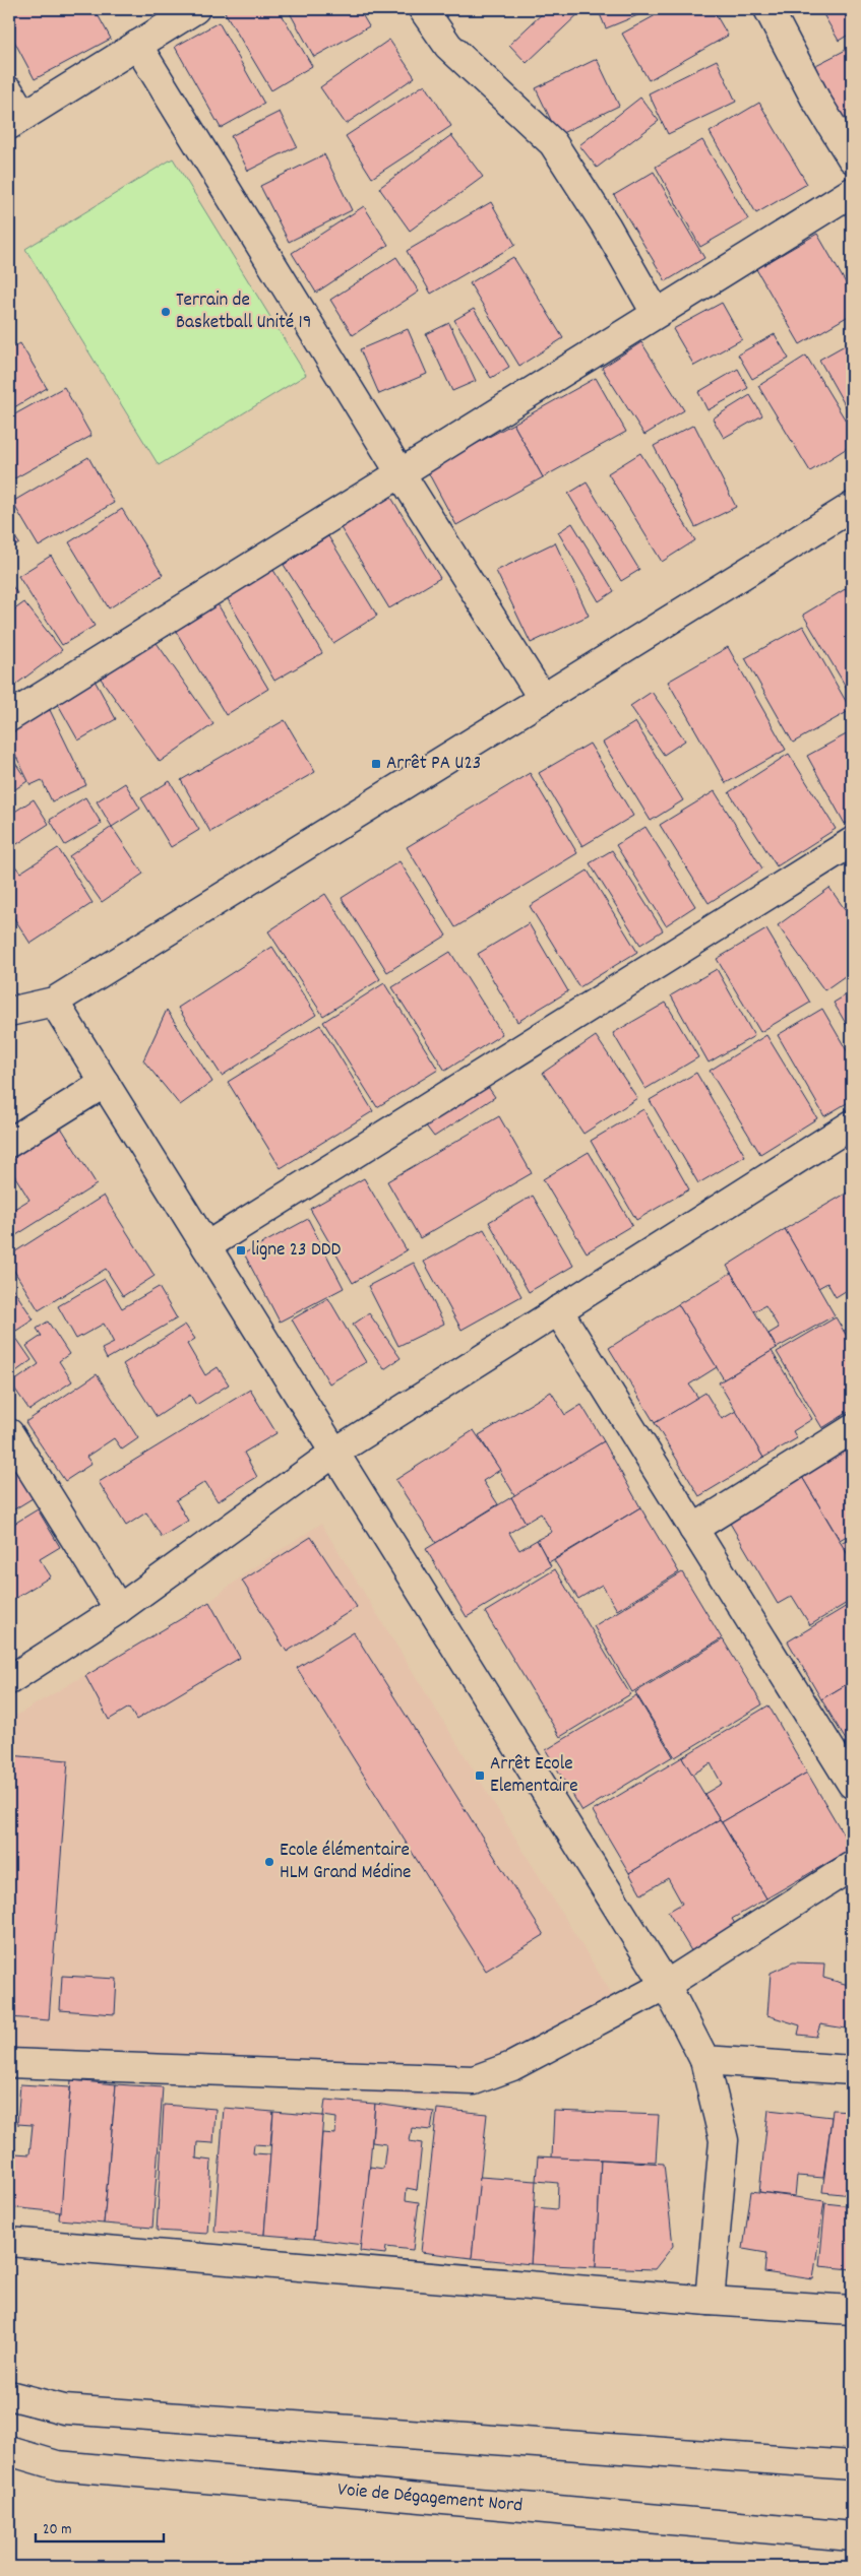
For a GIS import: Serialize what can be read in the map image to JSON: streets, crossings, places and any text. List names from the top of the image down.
{
  "streets": {
    "main road": ["Voie de Dégagement Nord"]
  },
  "places": {
    "other": ["Terrain de Basketball Unité 19", "Ecole élémentaire HLM Grand Médine"],
    "transit": ["Arrêt PA U23", "ligne 23 DDD", "Arrêt Ecole Elementaire"]
  },
  "scale_bar": "20 m"
}
